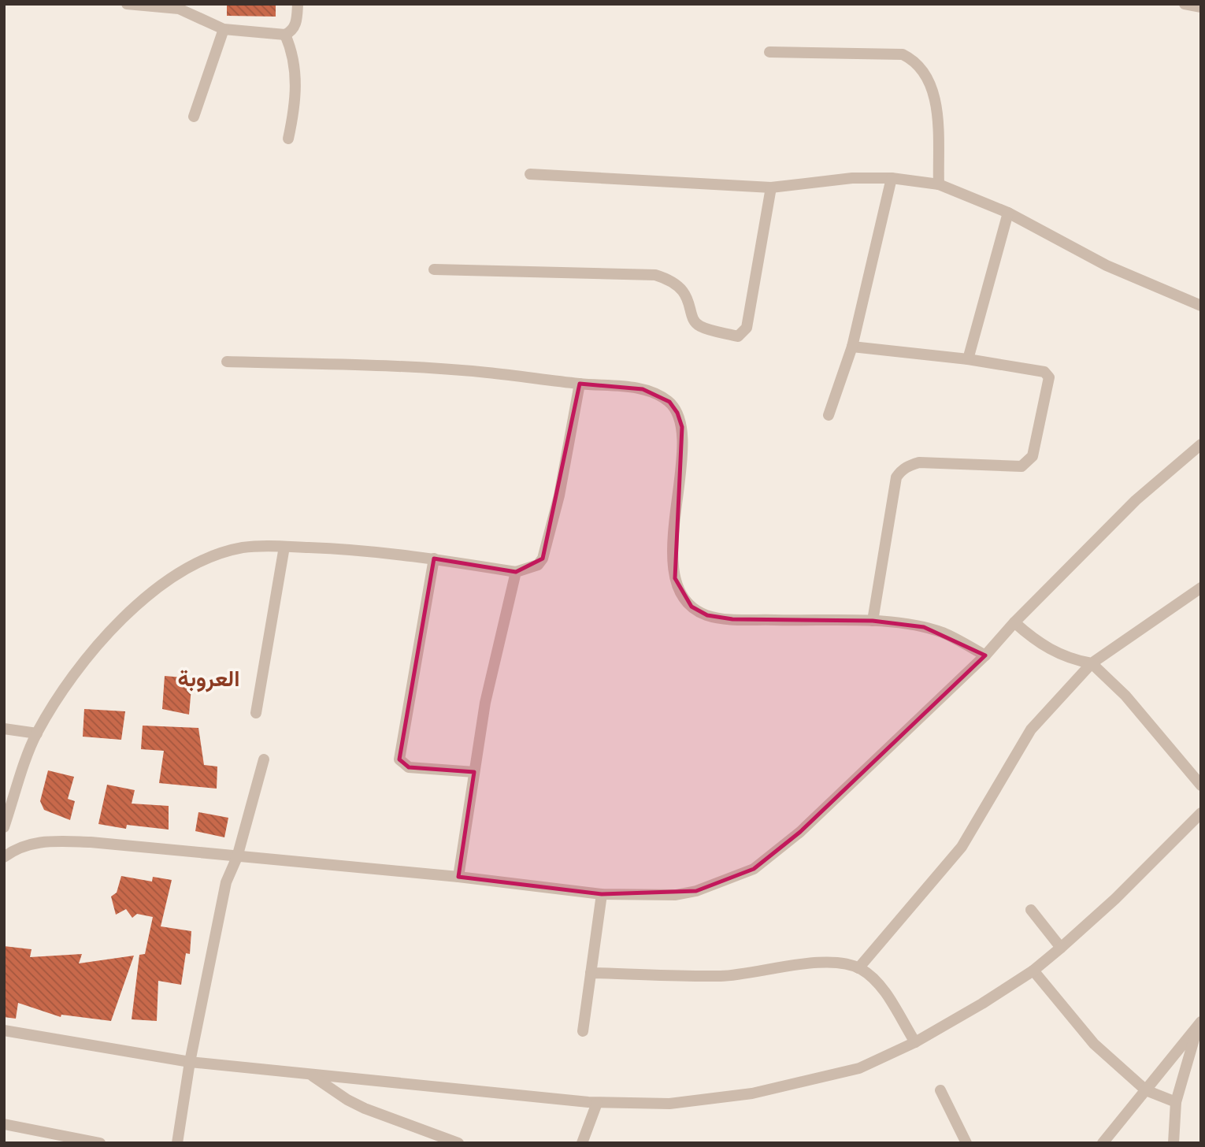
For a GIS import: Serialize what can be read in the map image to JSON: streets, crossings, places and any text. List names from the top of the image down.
{
  "districts": ["العروبة"]
}
